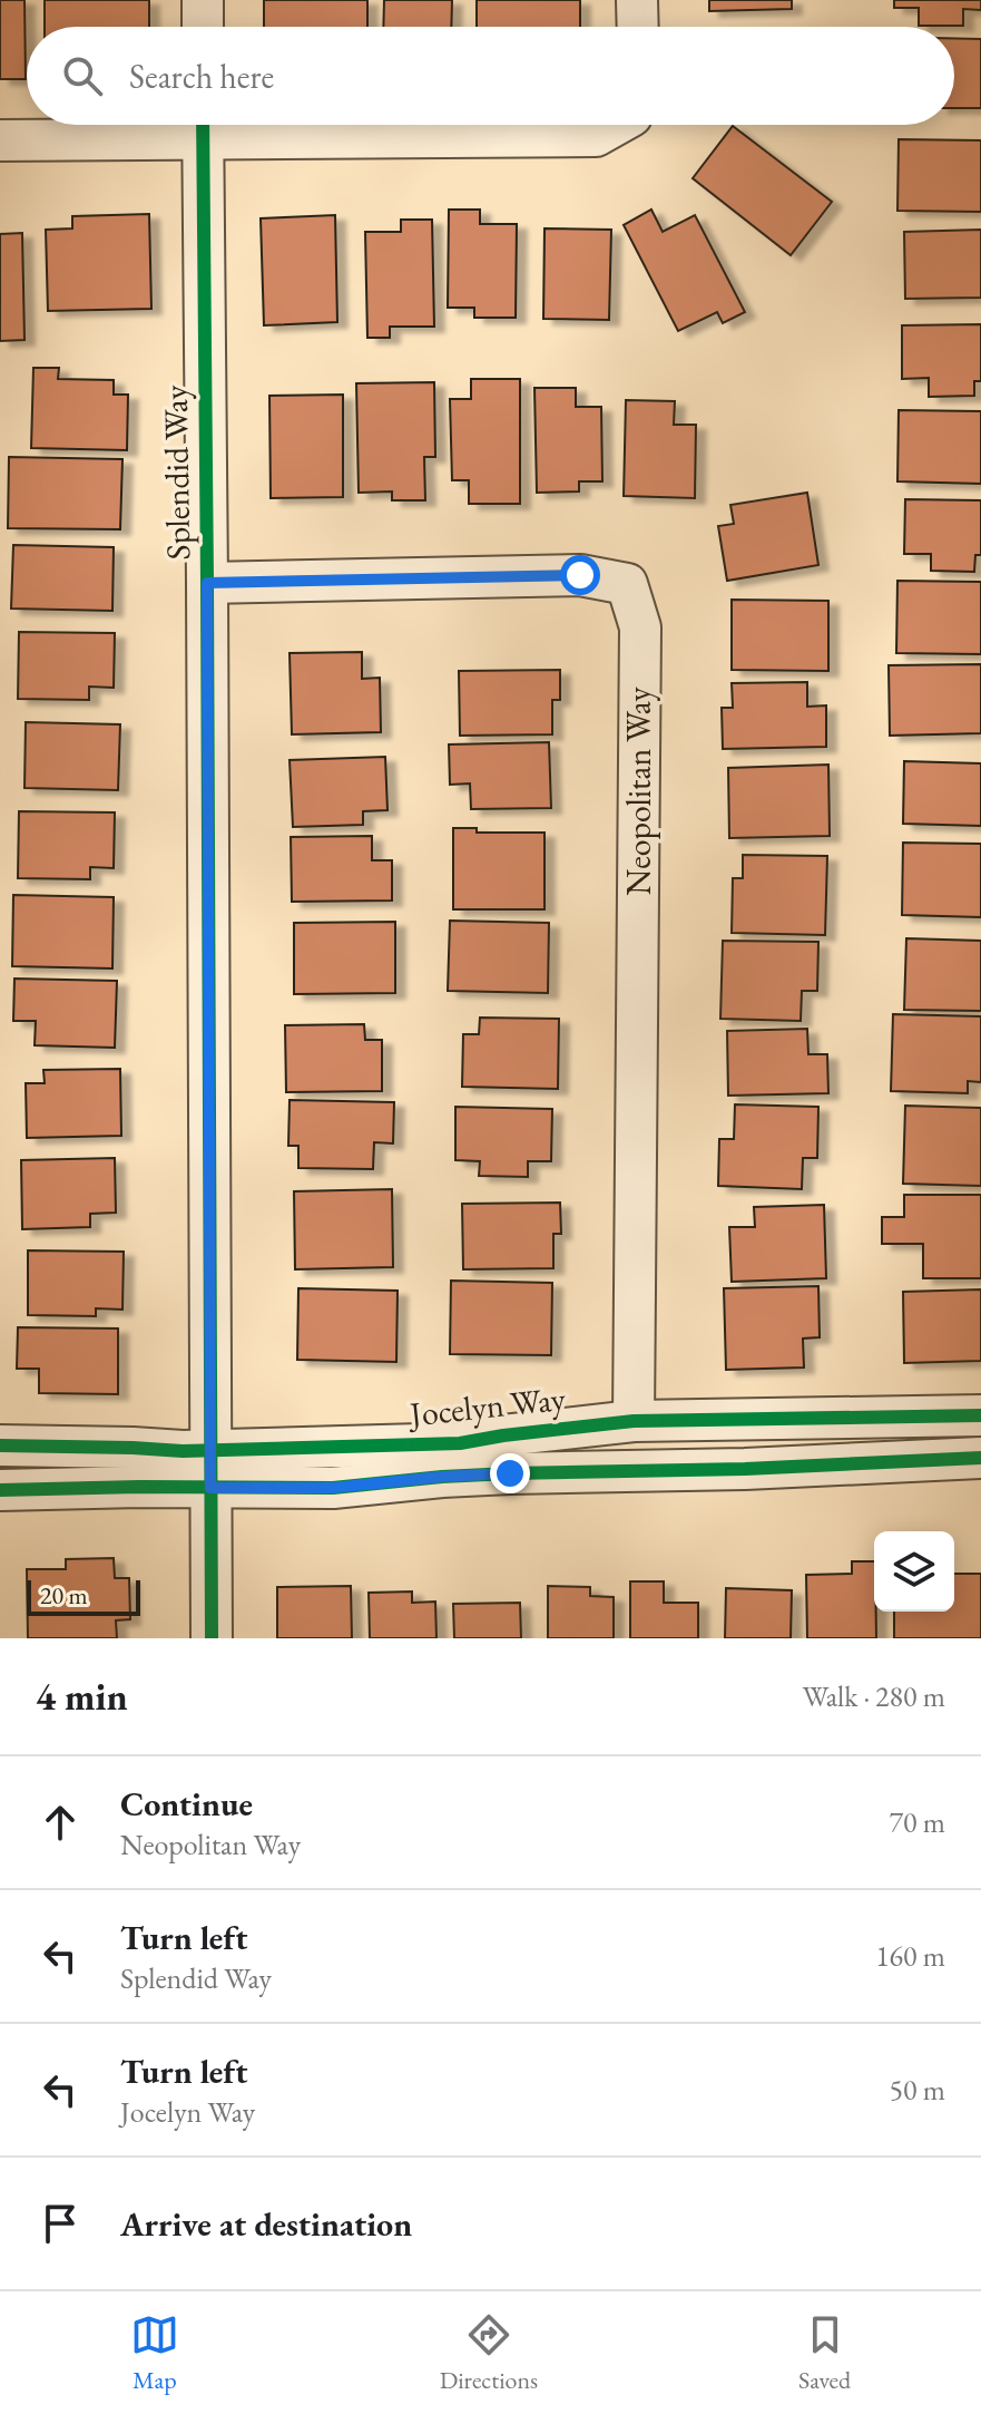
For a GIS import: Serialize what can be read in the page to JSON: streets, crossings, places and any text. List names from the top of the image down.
{
  "streets": {
    "street": ["Splendid Way", "Neopolitan Way", "Jocelyn Way"]
  },
  "crossings": [
    ["Splendid Way", "Neopolitan Way"],
    ["Splendid Way", "Jocelyn Way"],
    ["Neopolitan Way", "Jocelyn Way"]
  ],
  "scale_bar": "20 m",
  "page": {
    "search": "Search here",
    "scale": "20 m",
    "heading": ["4 min", "Walk · 280 m"],
    "list": [
      ["Continue", "Neopolitan Way", "70 m"],
      ["Turn left", "Splendid Way", "160 m"],
      ["Turn left", "Jocelyn Way", "50 m"],
      "Arrive at destination"
    ],
    "nav": ["Map", "Directions", "Saved"]
  }
}
